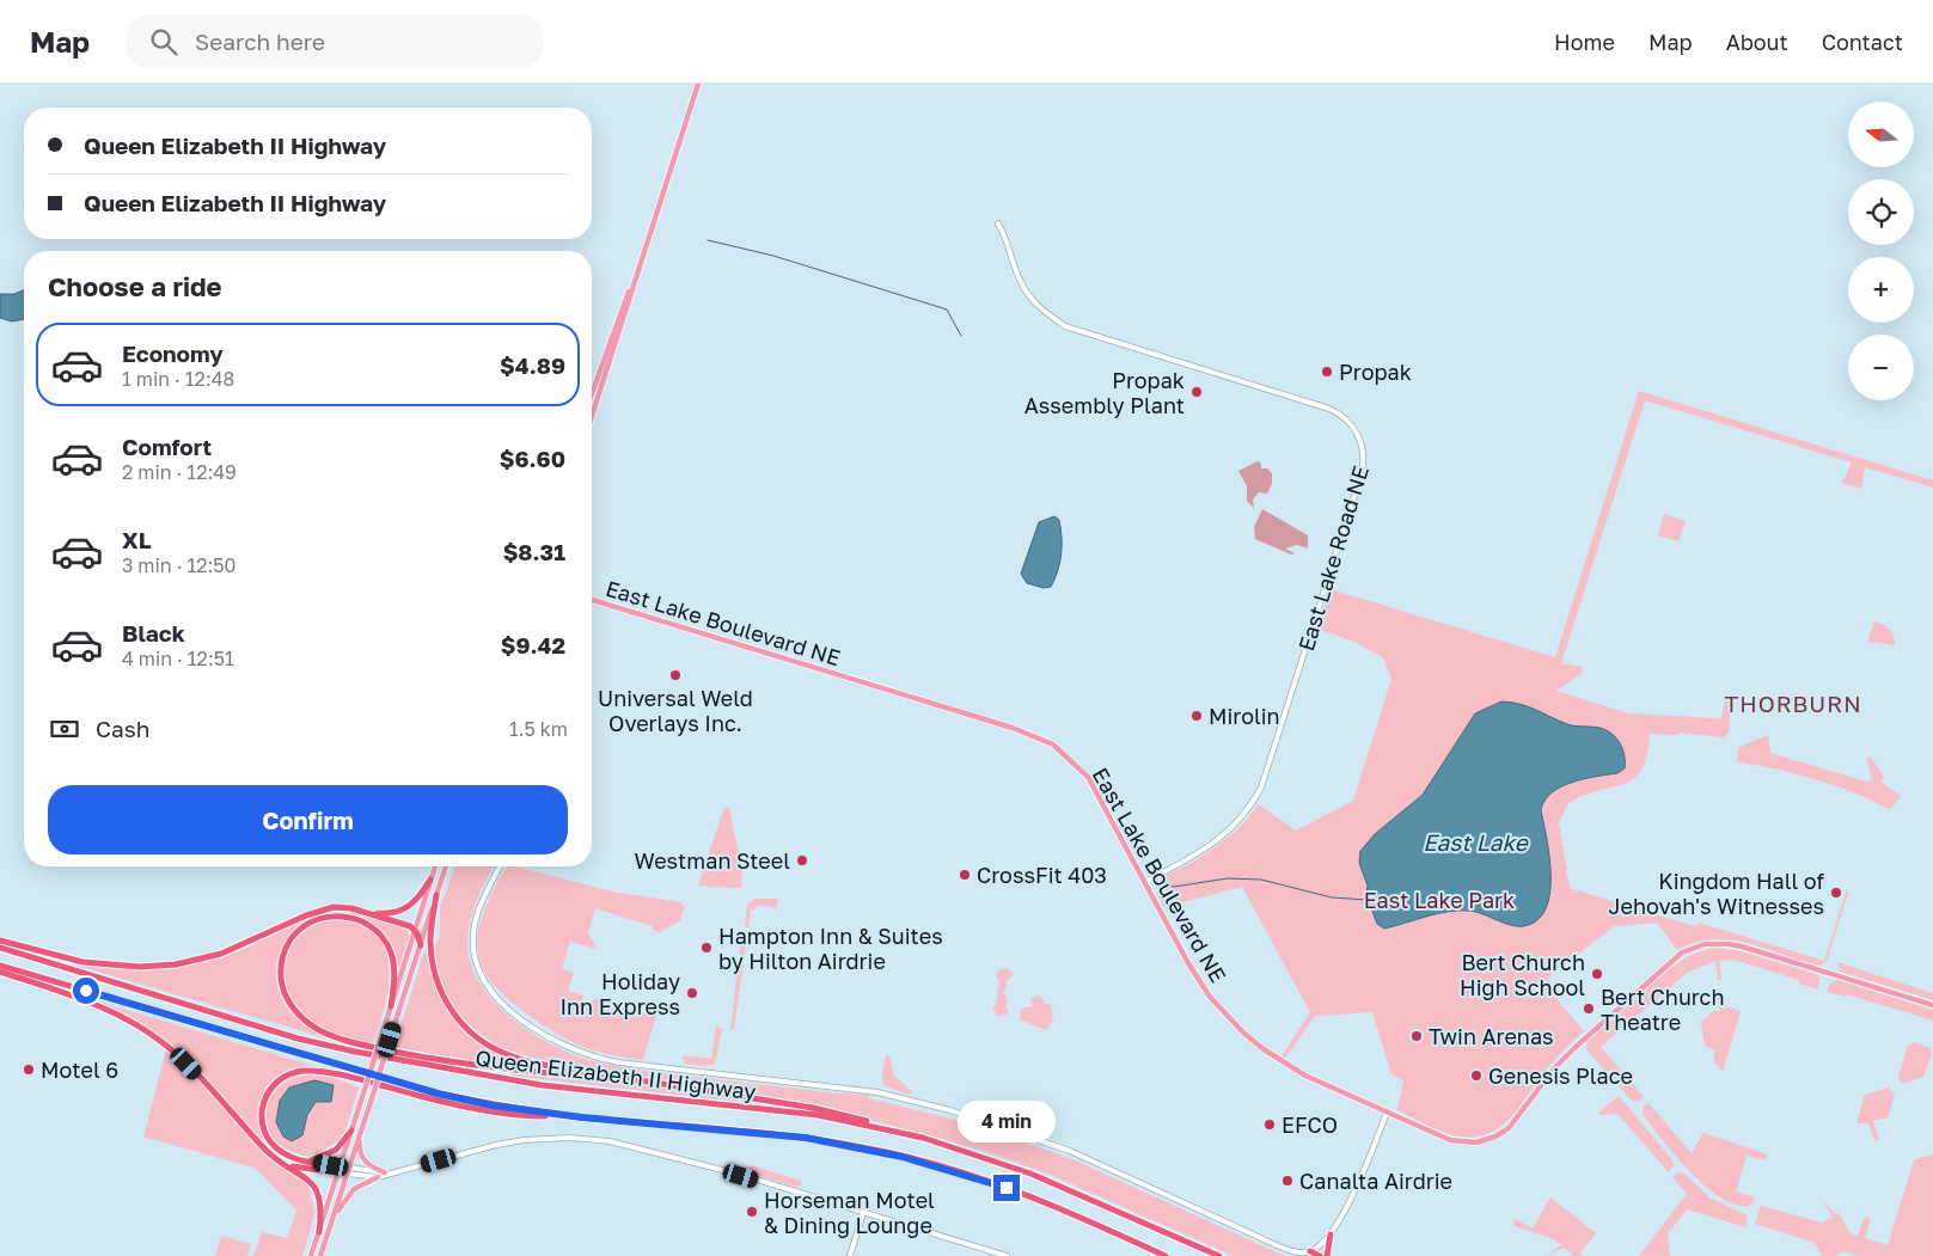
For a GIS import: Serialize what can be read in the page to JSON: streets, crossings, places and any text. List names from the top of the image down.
{
  "streets": {
    "highway": ["Queen Elizabeth II Highway"],
    "main road": ["East Lake Boulevard NE"],
    "street": ["East Lake Road NE"]
  },
  "crossings": [
    ["East Lake Road NE", "East Lake Boulevard NE"]
  ],
  "districts": ["THORBURN"],
  "water": ["East Lake"],
  "parks": ["East Lake Park"],
  "places": [
    "Propak",
    "Propak Assembly Plant",
    "Universal Weld Overlays Inc.",
    "Mirolin",
    "Westman Steel",
    "CrossFit 403",
    "Kingdom Hall of Jehovah's Witnesses",
    "Hampton Inn & Suites by Hilton Airdrie",
    "Bert Church High School",
    "Holiday Inn Express",
    "Bert Church Theatre",
    "Twin Arenas",
    "Motel 6",
    "Genesis Place",
    "EFCO",
    "Canalta Airdrie",
    "Horseman Motel & Dining Lounge"
  ],
  "north": "left",
  "page": {
    "header": "Map",
    "search": "Search here",
    "nav": [
      "Home",
      "Map",
      "About",
      "Contact"
    ],
    "map_buttons": ["+", "−"],
    "banner": ["Queen Elizabeth II Highway", "Queen Elizabeth II Highway"],
    "heading": "Choose a ride",
    "list": [
      {
        "name": "Economy",
        "note": "1 min · 12:48",
        "value": "$4.89"
      },
      {
        "name": "Comfort",
        "note": "2 min · 12:49",
        "value": "$6.60"
      },
      {
        "name": "XL",
        "note": "3 min · 12:50",
        "value": "$8.31"
      },
      {
        "name": "Black",
        "note": "4 min · 12:51",
        "value": "$9.42"
      }
    ],
    "pay": ["Cash", "1.5 km"],
    "buttons": "Confirm",
    "bubble": "4 min"
  }
}
